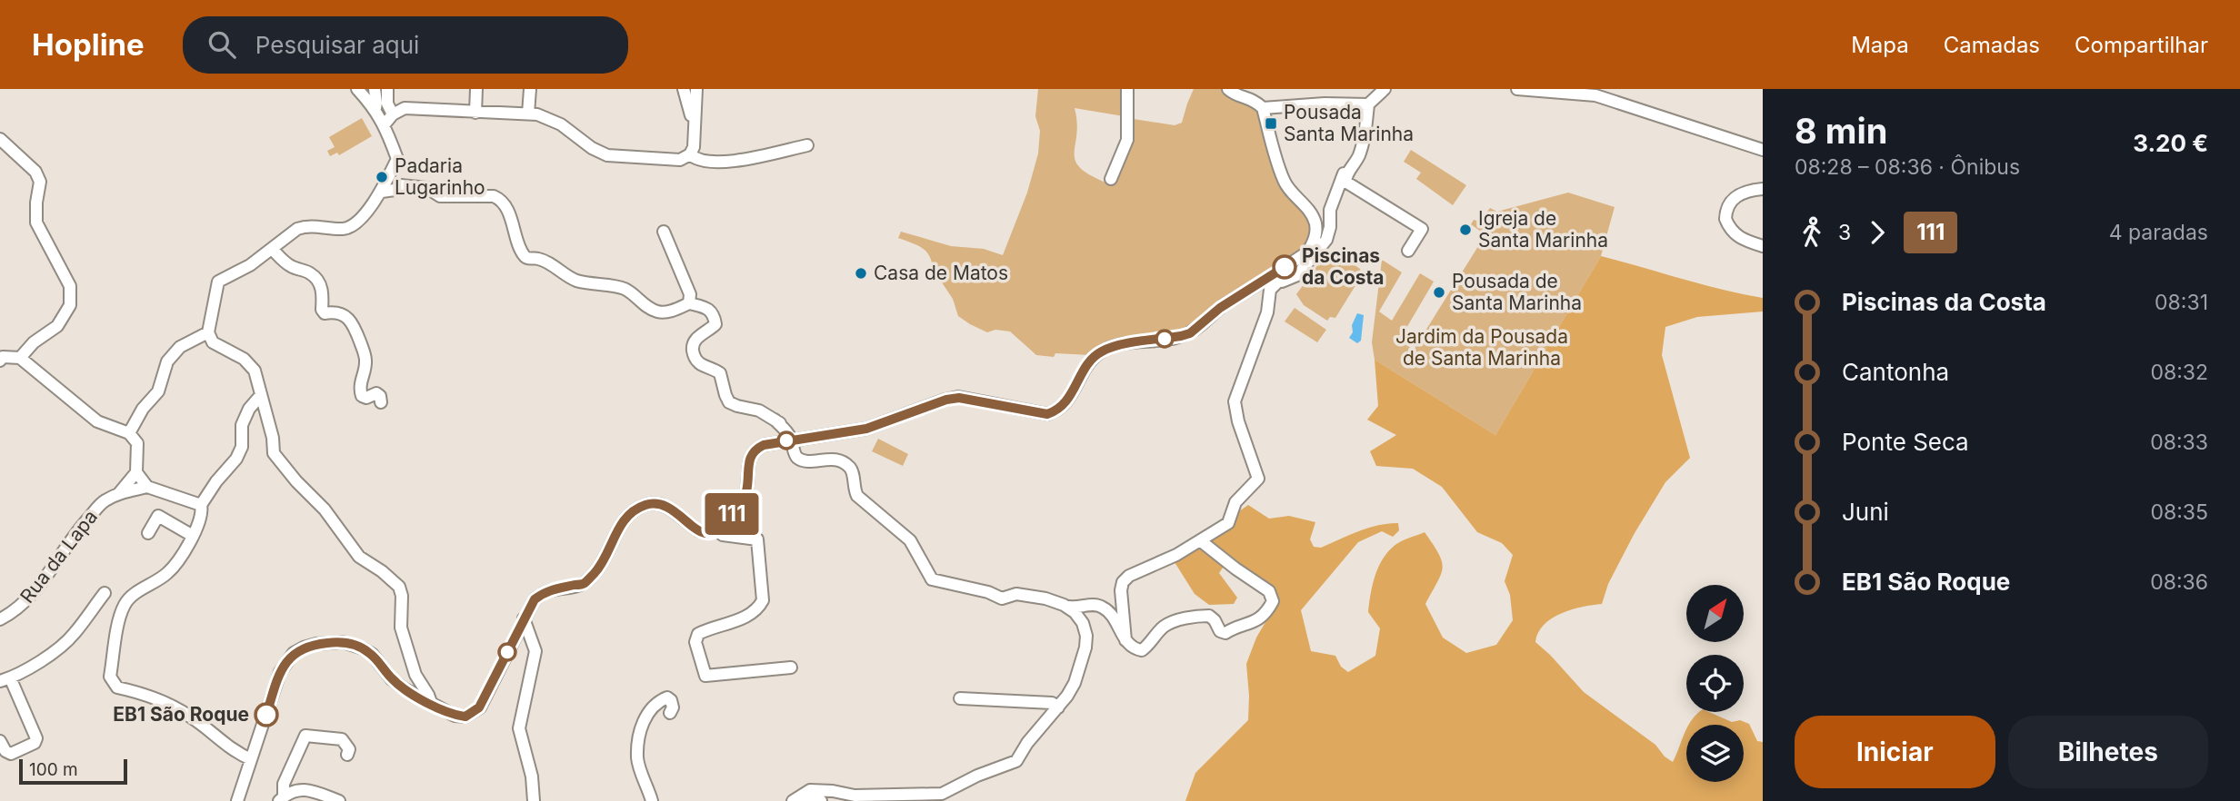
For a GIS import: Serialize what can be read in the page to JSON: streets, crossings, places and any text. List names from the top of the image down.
{
  "streets": {
    "street": ["Rua da Lapa"]
  },
  "parks": ["Jardim da Pousada de Santa Marinha"],
  "places": {
    "transit": ["Pousada Santa Marinha"],
    "other": [
      "Padaria Lugarinho",
      "Igreja de Santa Marinha",
      "Piscinas da Costa",
      "Casa de Matos",
      "Pousada de Santa Marinha",
      "EB1 São Roque"
    ]
  },
  "lines": ["bus line 111"],
  "scale_bar": "100 m",
  "north": "top right",
  "page": {
    "header": "Hopline",
    "search": "Pesquisar aqui",
    "nav": ["Mapa", "Camadas", "Compartilhar"],
    "on_map": "111",
    "heading": ["8 min", "08:28 – 08:36 · Ônibus", "3.20 €"],
    "legs": ["3", "111", "4 paradas"],
    "list": [
      {
        "name": "Piscinas da Costa",
        "value": "08:31"
      },
      {
        "name": "Cantonha",
        "value": "08:32"
      },
      {
        "name": "Ponte Seca",
        "value": "08:33"
      },
      {
        "name": "Juni",
        "value": "08:35"
      },
      {
        "name": "EB1 São Roque",
        "value": "08:36"
      }
    ],
    "buttons": ["Iniciar", "Bilhetes"],
    "scale": "100 m"
  }
}
